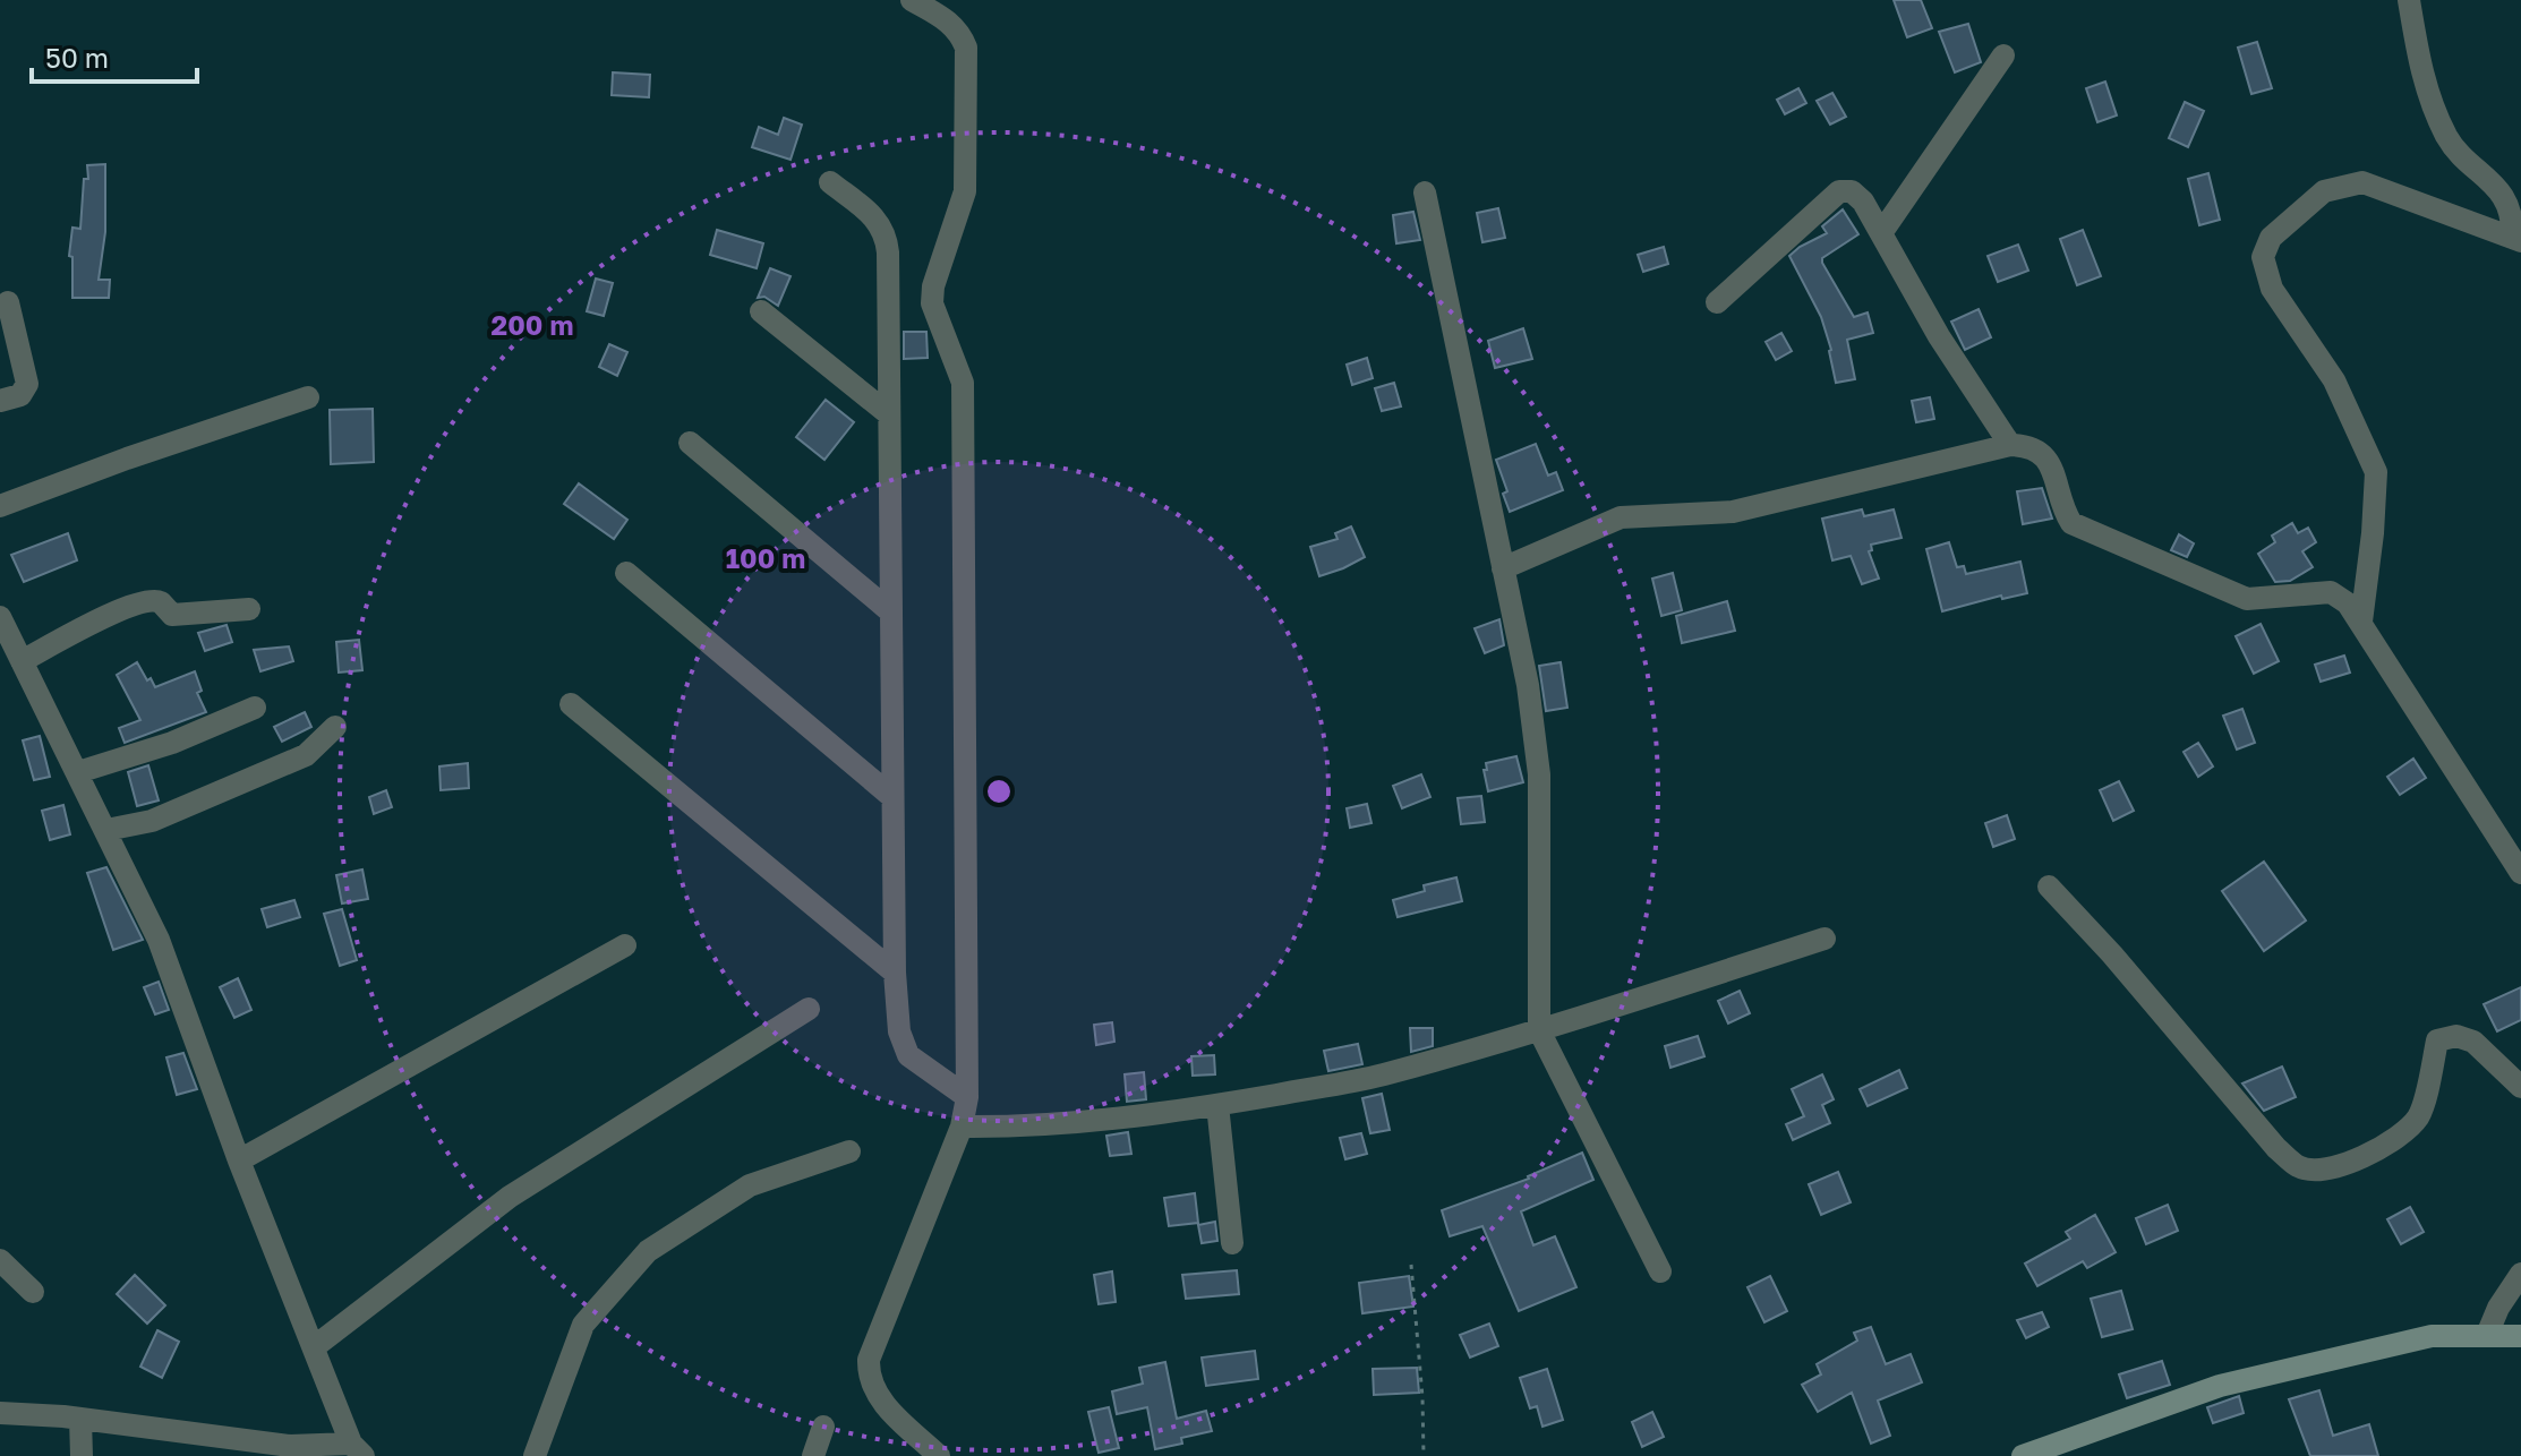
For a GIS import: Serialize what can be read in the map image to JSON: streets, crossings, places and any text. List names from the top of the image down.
{
  "scale_bar": "50 m",
  "rings": ["200 m", "100 m"]
}
